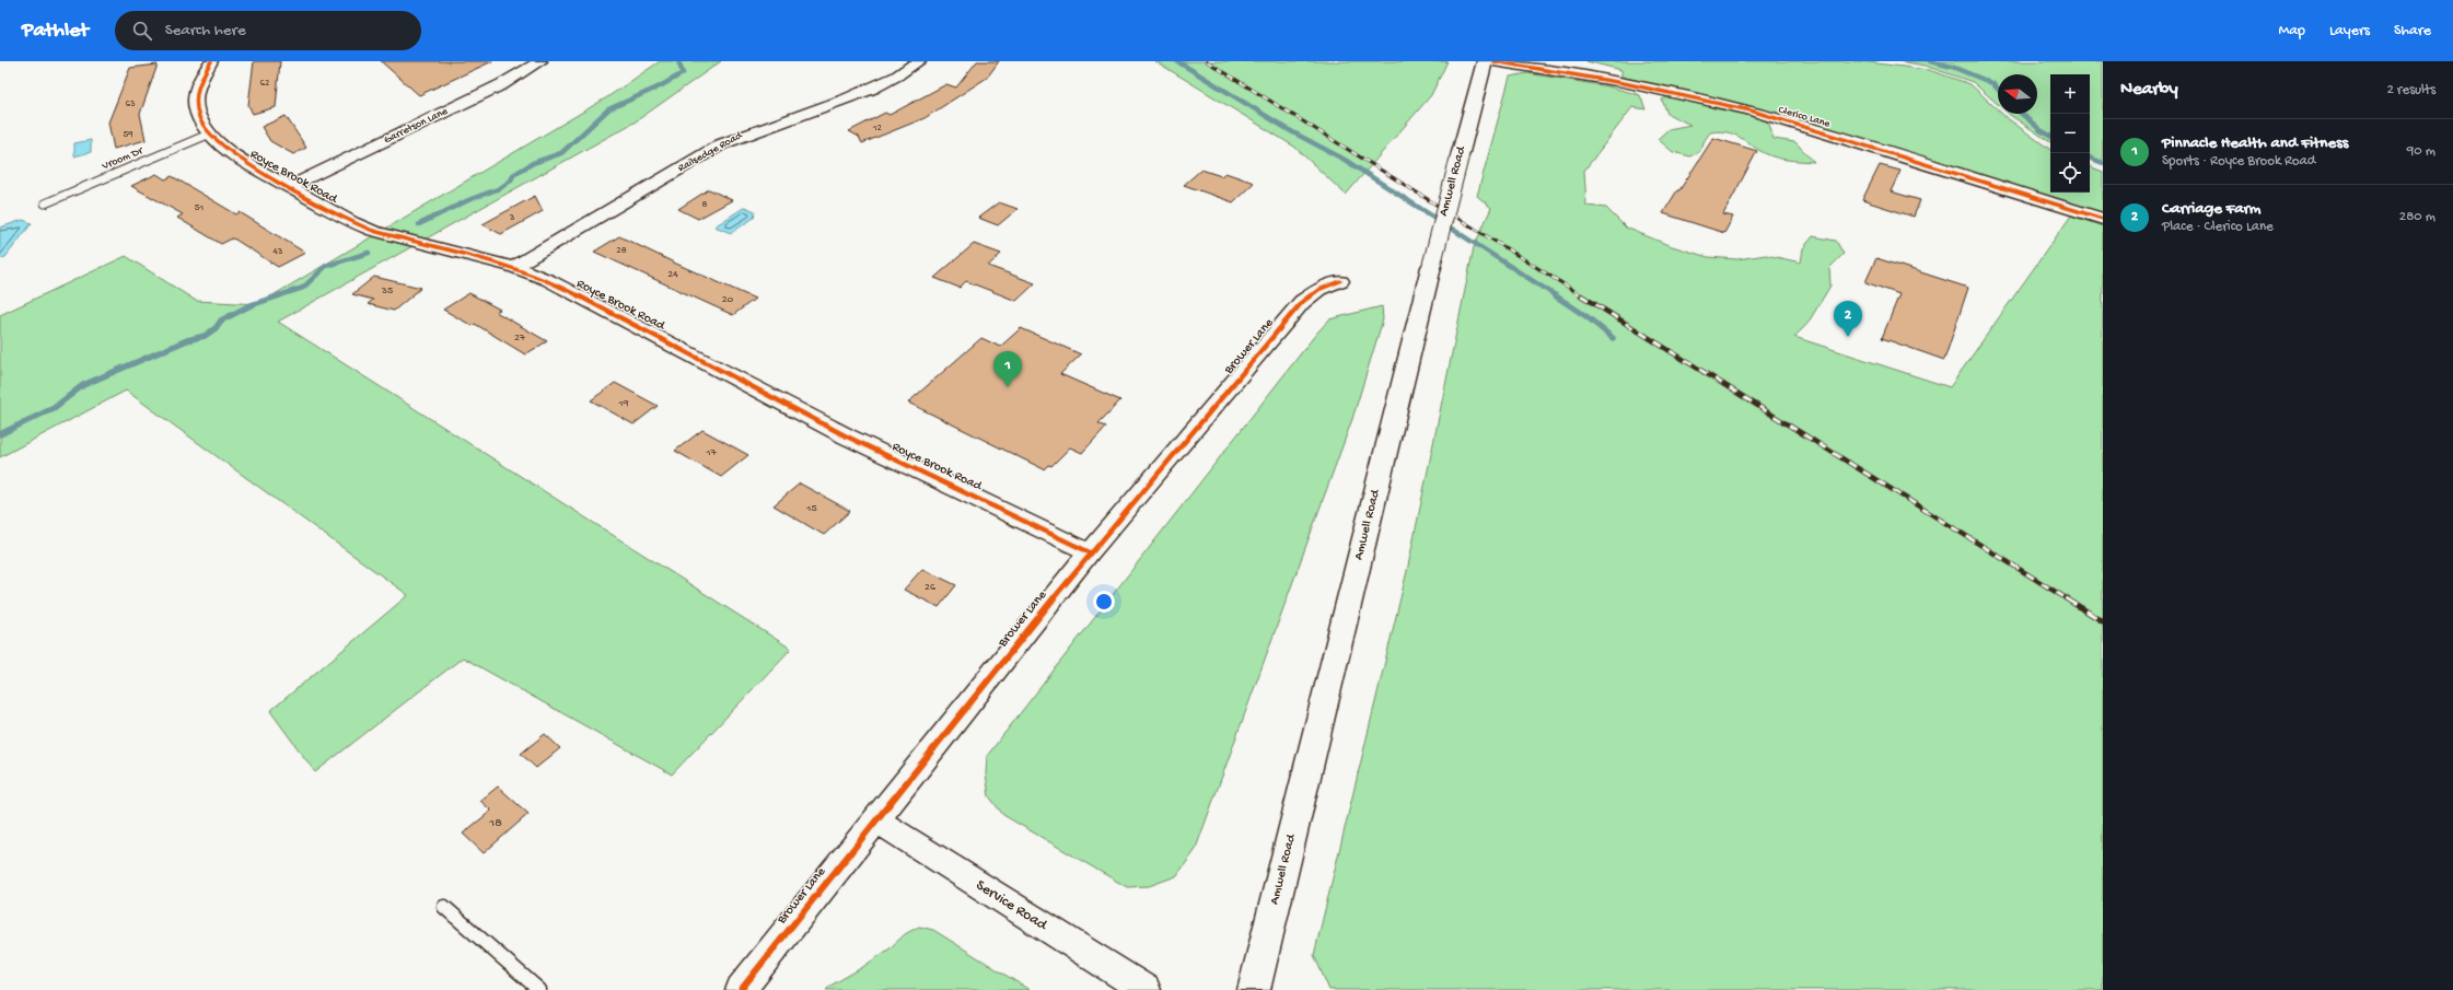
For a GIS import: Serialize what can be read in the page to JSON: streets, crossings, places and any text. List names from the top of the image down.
{
  "streets": {
    "main road": ["Amwell Road"],
    "street": [
      "Clerico Lane",
      "Garretson Lane",
      "Railsedge Road",
      "Royce Brook Road",
      "Brower Lane",
      "Service Road"
    ],
    "lane": ["Vroom Dr"]
  },
  "crossings": [
    ["Garretson Lane", "Royce Brook Road"],
    ["Railsedge Road", "Royce Brook Road"],
    ["Vroom Dr", "Royce Brook Road"],
    ["Royce Brook Road", "Brower Lane"],
    ["Brower Lane", "Service Road"]
  ],
  "house_numbers": [
    "62",
    "63",
    "12",
    "59",
    "8",
    "51",
    "3",
    "28",
    "43",
    "24",
    "35",
    "20",
    "27",
    "19",
    "17",
    "15",
    "26",
    "18"
  ],
  "north": "left",
  "page": {
    "header": "Pathlet",
    "search": "Search here",
    "nav": ["Map", "Layers", "Share"],
    "heading": ["Nearby", "2 results"],
    "map_buttons": ["+", "−"],
    "list": [
      {
        "mark": "1",
        "name": "Pinnacle Health and Fitness",
        "note": "Sports · Royce Brook Road",
        "value": "90 m"
      },
      {
        "mark": "2",
        "name": "Carriage Farm",
        "note": "Place · Clerico Lane",
        "value": "280 m"
      }
    ],
    "pins": ["2", "1"]
  }
}
